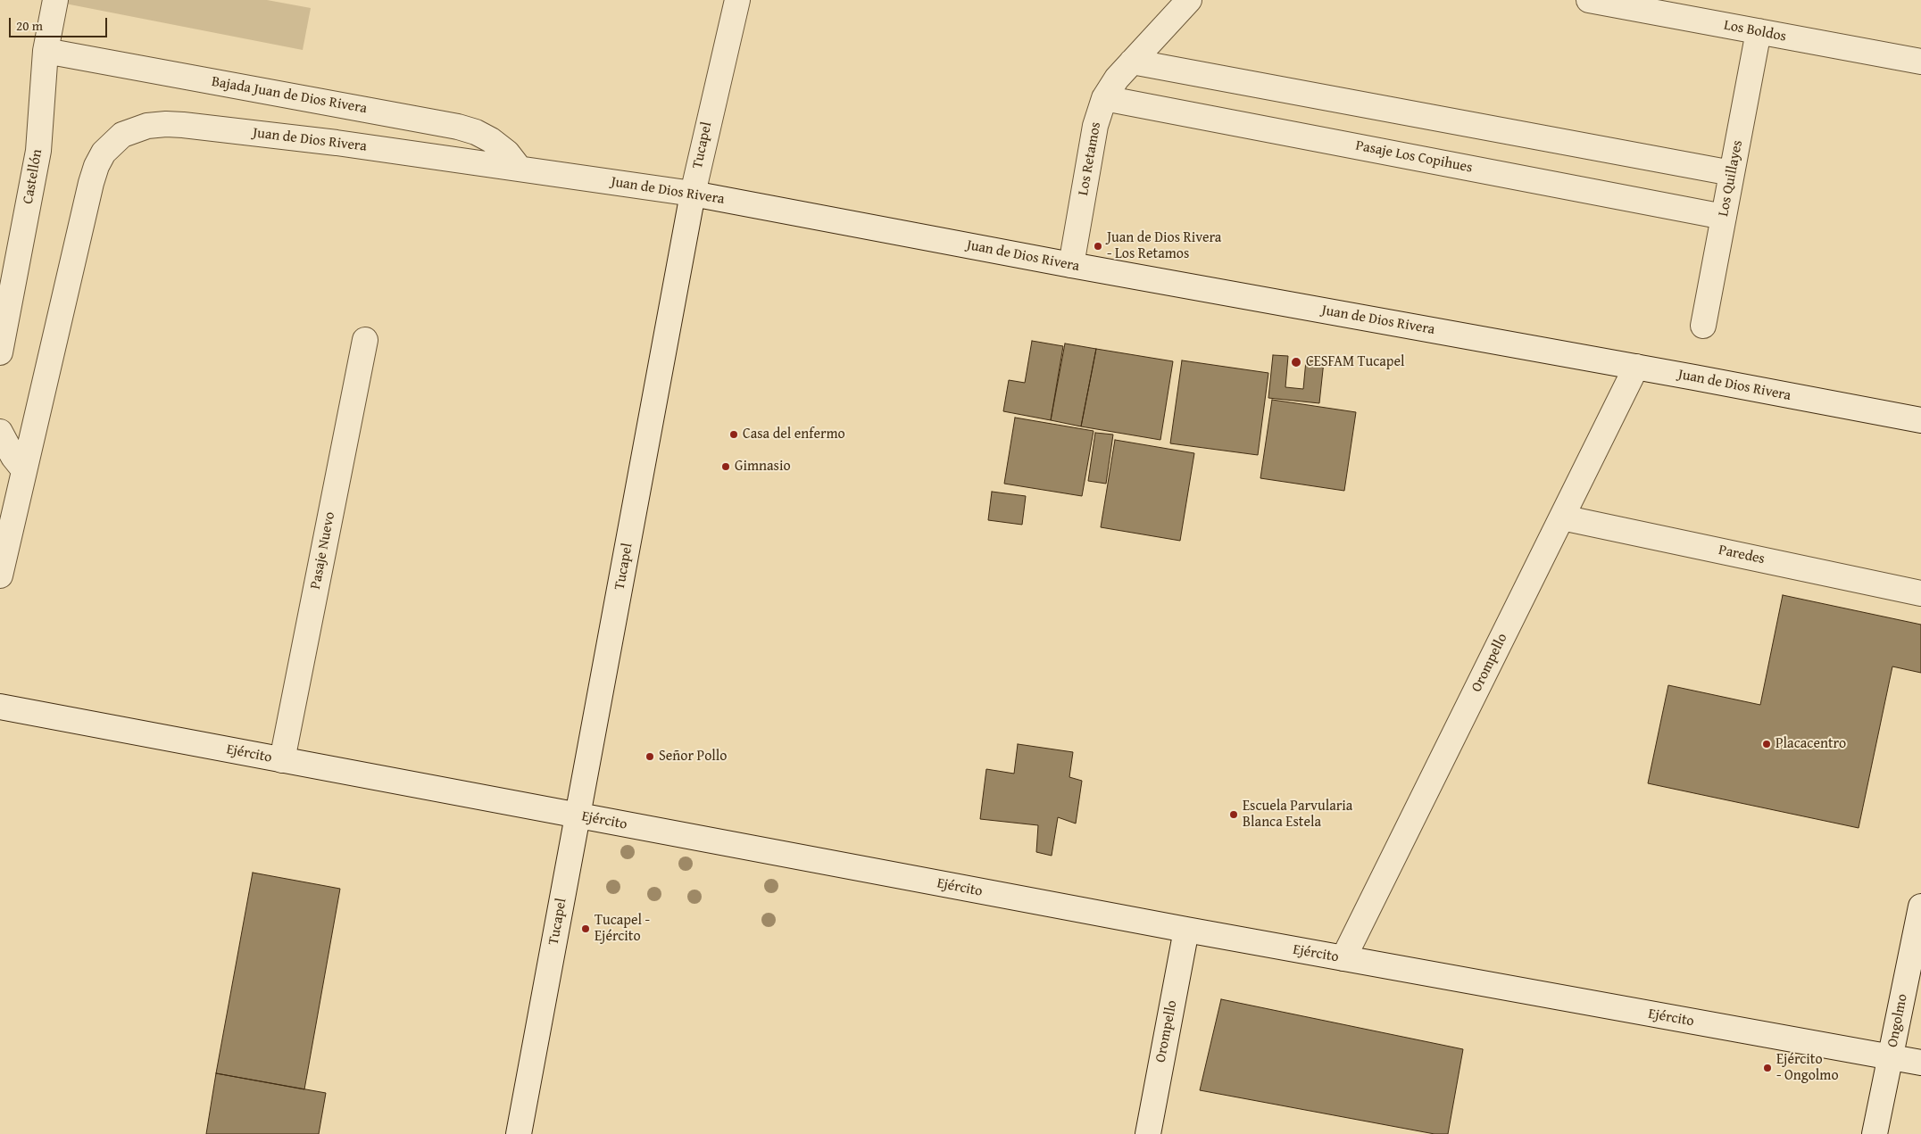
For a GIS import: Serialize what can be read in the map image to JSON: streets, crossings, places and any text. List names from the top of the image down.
{
  "streets": {
    "street": [
      "Los Boldos",
      "Bajada Juan de Dios Rivera",
      "Juan de Dios Rivera",
      "Tucapel",
      "Pasaje Los Copihues",
      "Los Retamos",
      "Castellón",
      "Los Quillayes",
      "Pasaje Nuevo",
      "Paredes",
      "Orompello",
      "Ejército",
      "Ongolmo"
    ]
  },
  "crossings": [
    ["Los Boldos", "Los Quillayes"],
    ["Bajada Juan de Dios Rivera", "Juan de Dios Rivera"],
    ["Bajada Juan de Dios Rivera", "Castellón"],
    ["Juan de Dios Rivera", "Tucapel"],
    ["Juan de Dios Rivera", "Los Retamos"],
    ["Juan de Dios Rivera", "Orompello"],
    ["Tucapel", "Ejército"],
    ["Pasaje Los Copihues", "Los Retamos"],
    ["Pasaje Los Copihues", "Los Quillayes"],
    ["Pasaje Nuevo", "Ejército"],
    ["Paredes", "Orompello"],
    ["Orompello", "Ejército"],
    ["Ejército", "Ongolmo"]
  ],
  "places": [
    "Juan de Dios Rivera - Los Retamos",
    "CESFAM Tucapel",
    "Casa del enfermo",
    "Gimnasio",
    "Placacentro",
    "Señor Pollo",
    "Escuela Parvularia Blanca Estela",
    "Tucapel - Ejército",
    "Ejército - Ongolmo"
  ],
  "scale_bar": "20 m"
}
